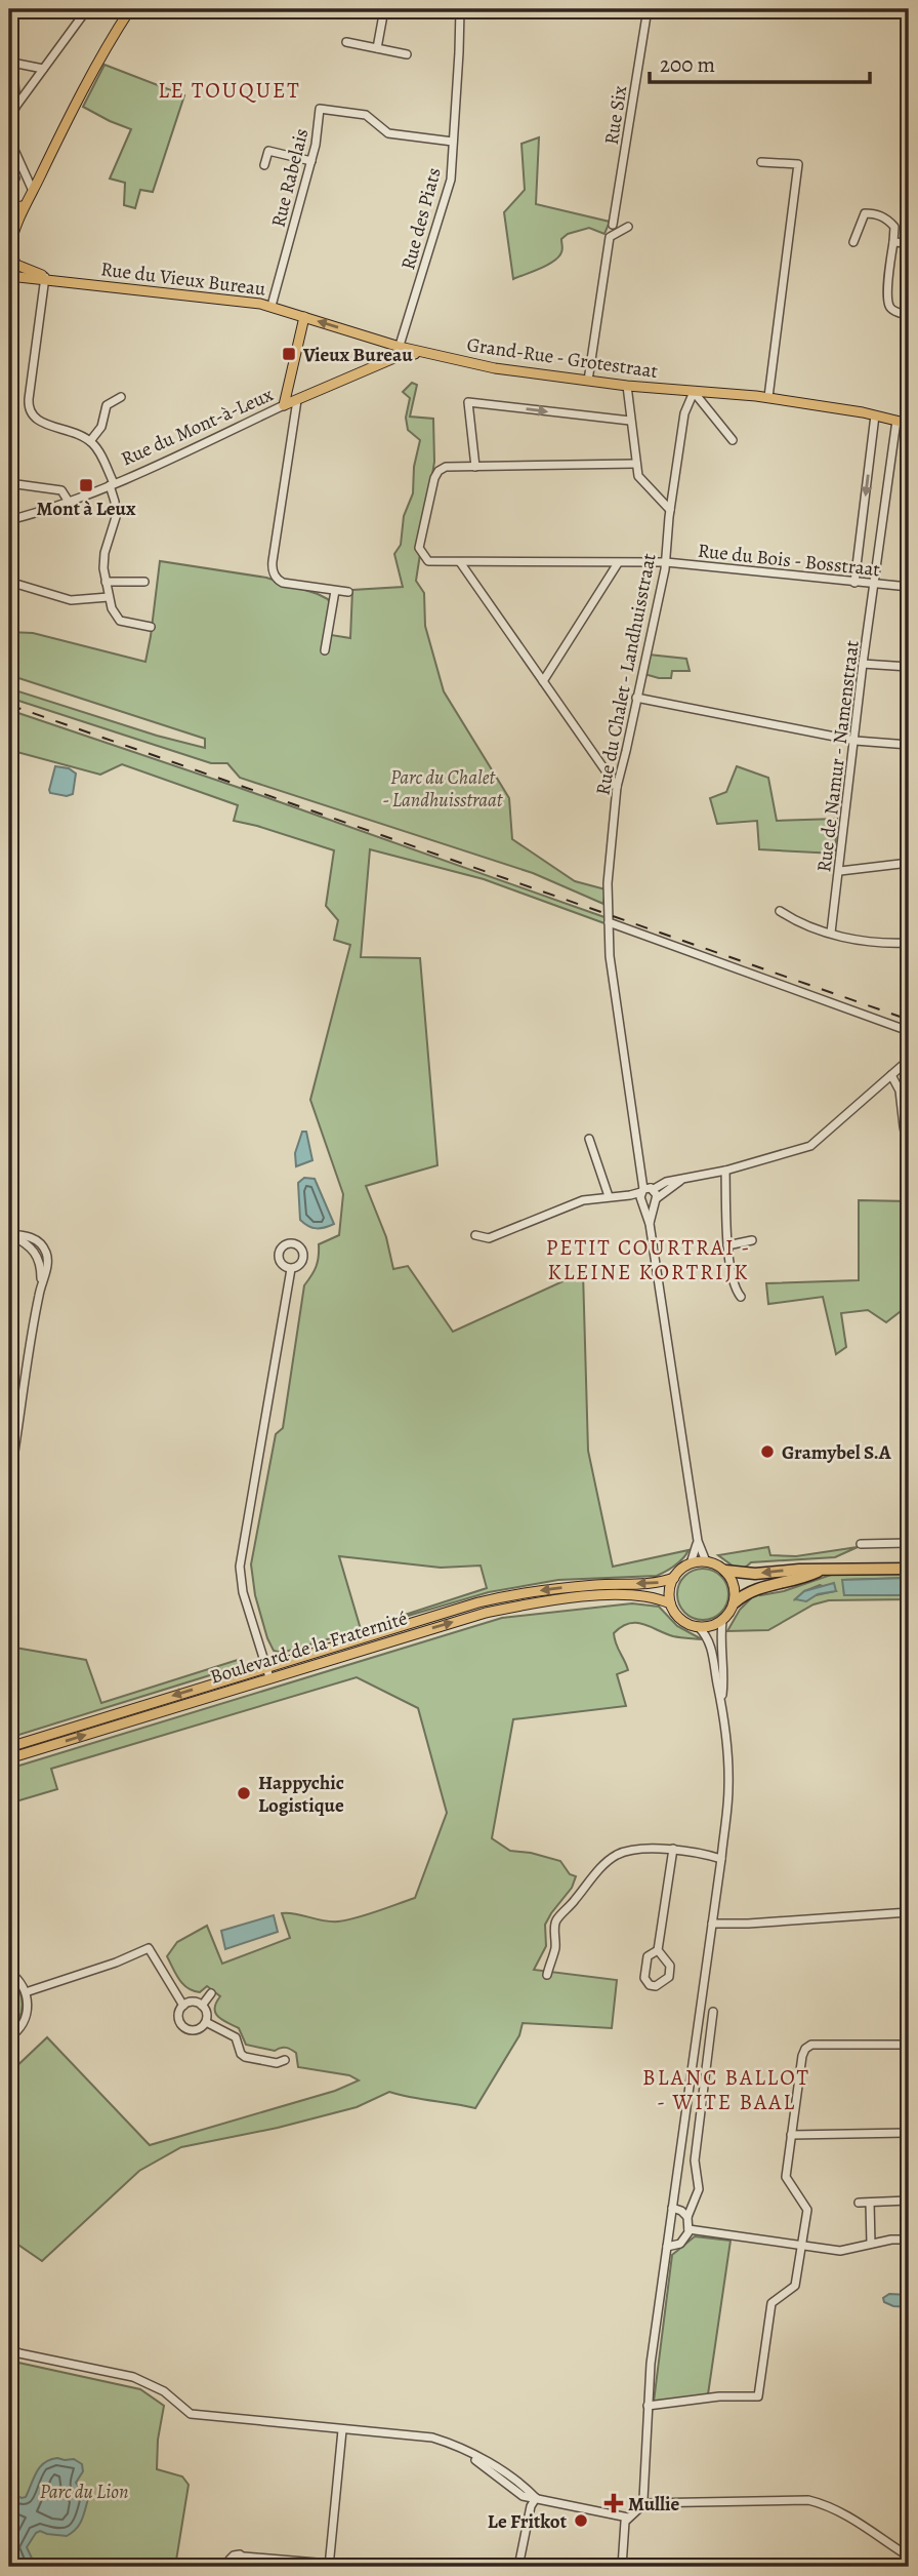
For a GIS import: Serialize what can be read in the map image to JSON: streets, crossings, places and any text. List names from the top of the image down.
{
  "streets": {
    "main road": [
      "Rue du Vieux Bureau",
      "Grand-Rue - Grotestraat",
      "Rue du Mont-à-Leux",
      "Boulevard de la Fraternité"
    ],
    "street": [
      "Rue Six",
      "Rue Rabelais",
      "Rue des Piats",
      "Rue du Bois - Bosstraat",
      "Rue du Chalet - Landhuisstraat",
      "Rue de Namur - Namenstraat"
    ]
  },
  "crossings": [
    ["Rue Rabelais", "Rue des Piats"],
    ["Rue Rabelais", "Rue du Vieux Bureau"],
    ["Rue des Piats", "Rue du Vieux Bureau"],
    ["Rue du Vieux Bureau", "Grand-Rue - Grotestraat"],
    ["Rue du Vieux Bureau", "Rue du Mont-à-Leux"],
    ["Grand-Rue - Grotestraat", "Rue du Mont-à-Leux"],
    ["Grand-Rue - Grotestraat", "Rue du Chalet - Landhuisstraat"],
    ["Grand-Rue - Grotestraat", "Rue de Namur - Namenstraat"],
    ["Rue du Bois - Bosstraat", "Rue du Chalet - Landhuisstraat"],
    ["Rue du Bois - Bosstraat", "Rue de Namur - Namenstraat"]
  ],
  "districts": ["LE TOUQUET", "PETIT COURTRAI - KLEINE KORTRIJK", "BLANC BALLOT - WITE BAAL"],
  "parks": ["Parc du Chalet - Landhuisstraat", "Parc du Lion"],
  "places": {
    "transit": ["Vieux Bureau", "Mont à Leux"],
    "other": ["Gramybel S.A", "Happychic Logistique", "Le Fritkot"],
    "health": ["Mullie"]
  },
  "scale_bar": "200 m"
}
